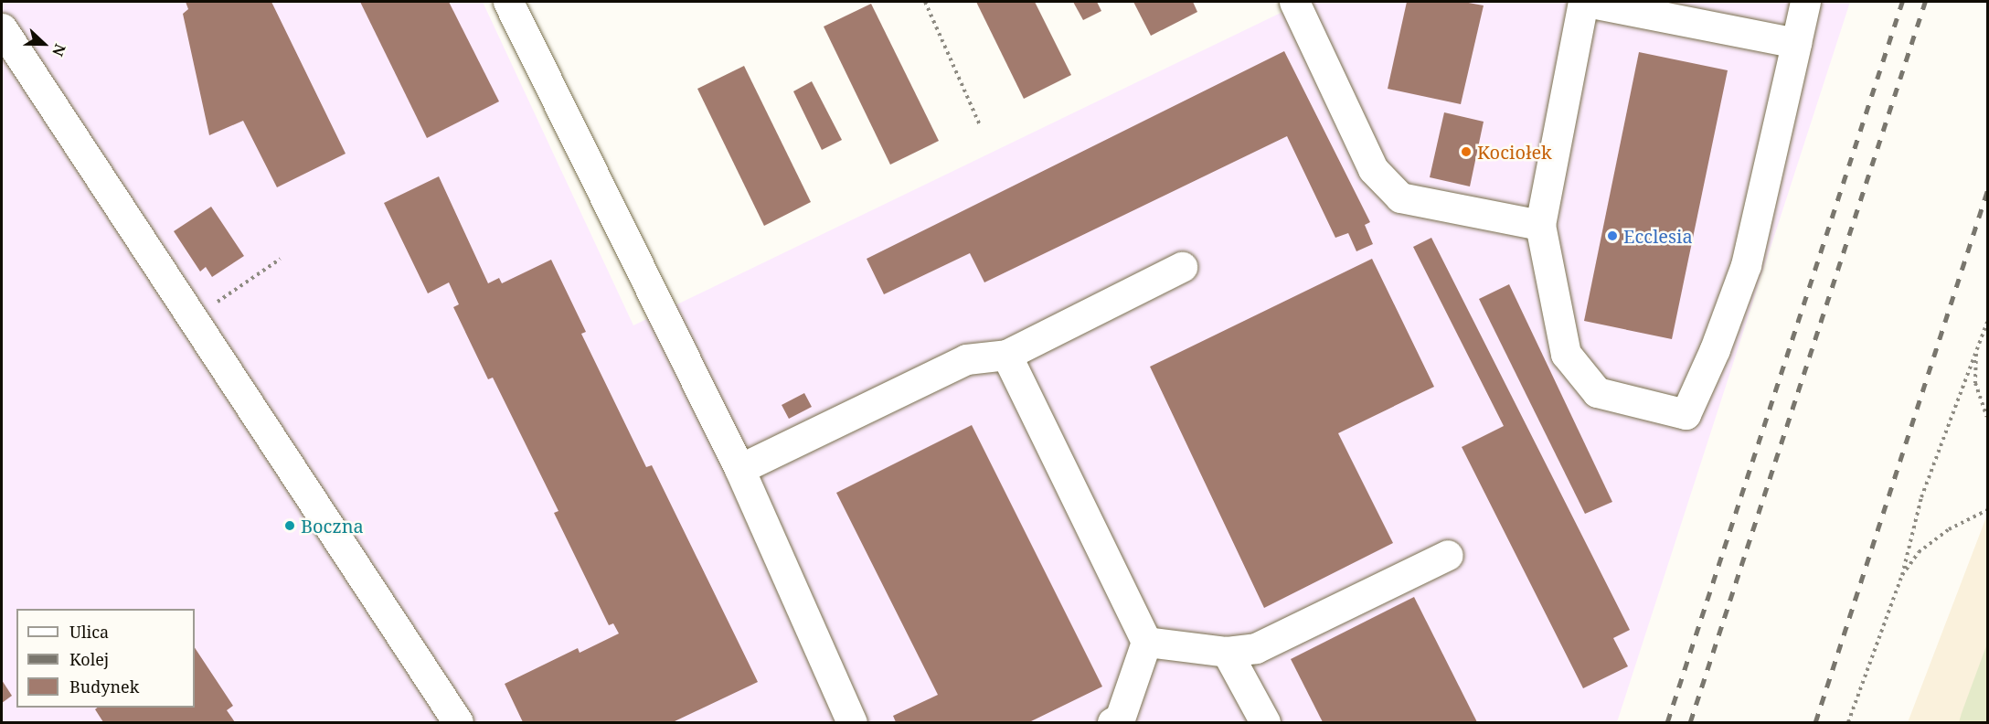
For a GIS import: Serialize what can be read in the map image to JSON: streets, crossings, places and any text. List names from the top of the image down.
{
  "places": ["Kociołek", "Ecclesia", "Boczna"],
  "legend": ["Ulica", "Kolej", "Budynek"],
  "north": "right"
}
